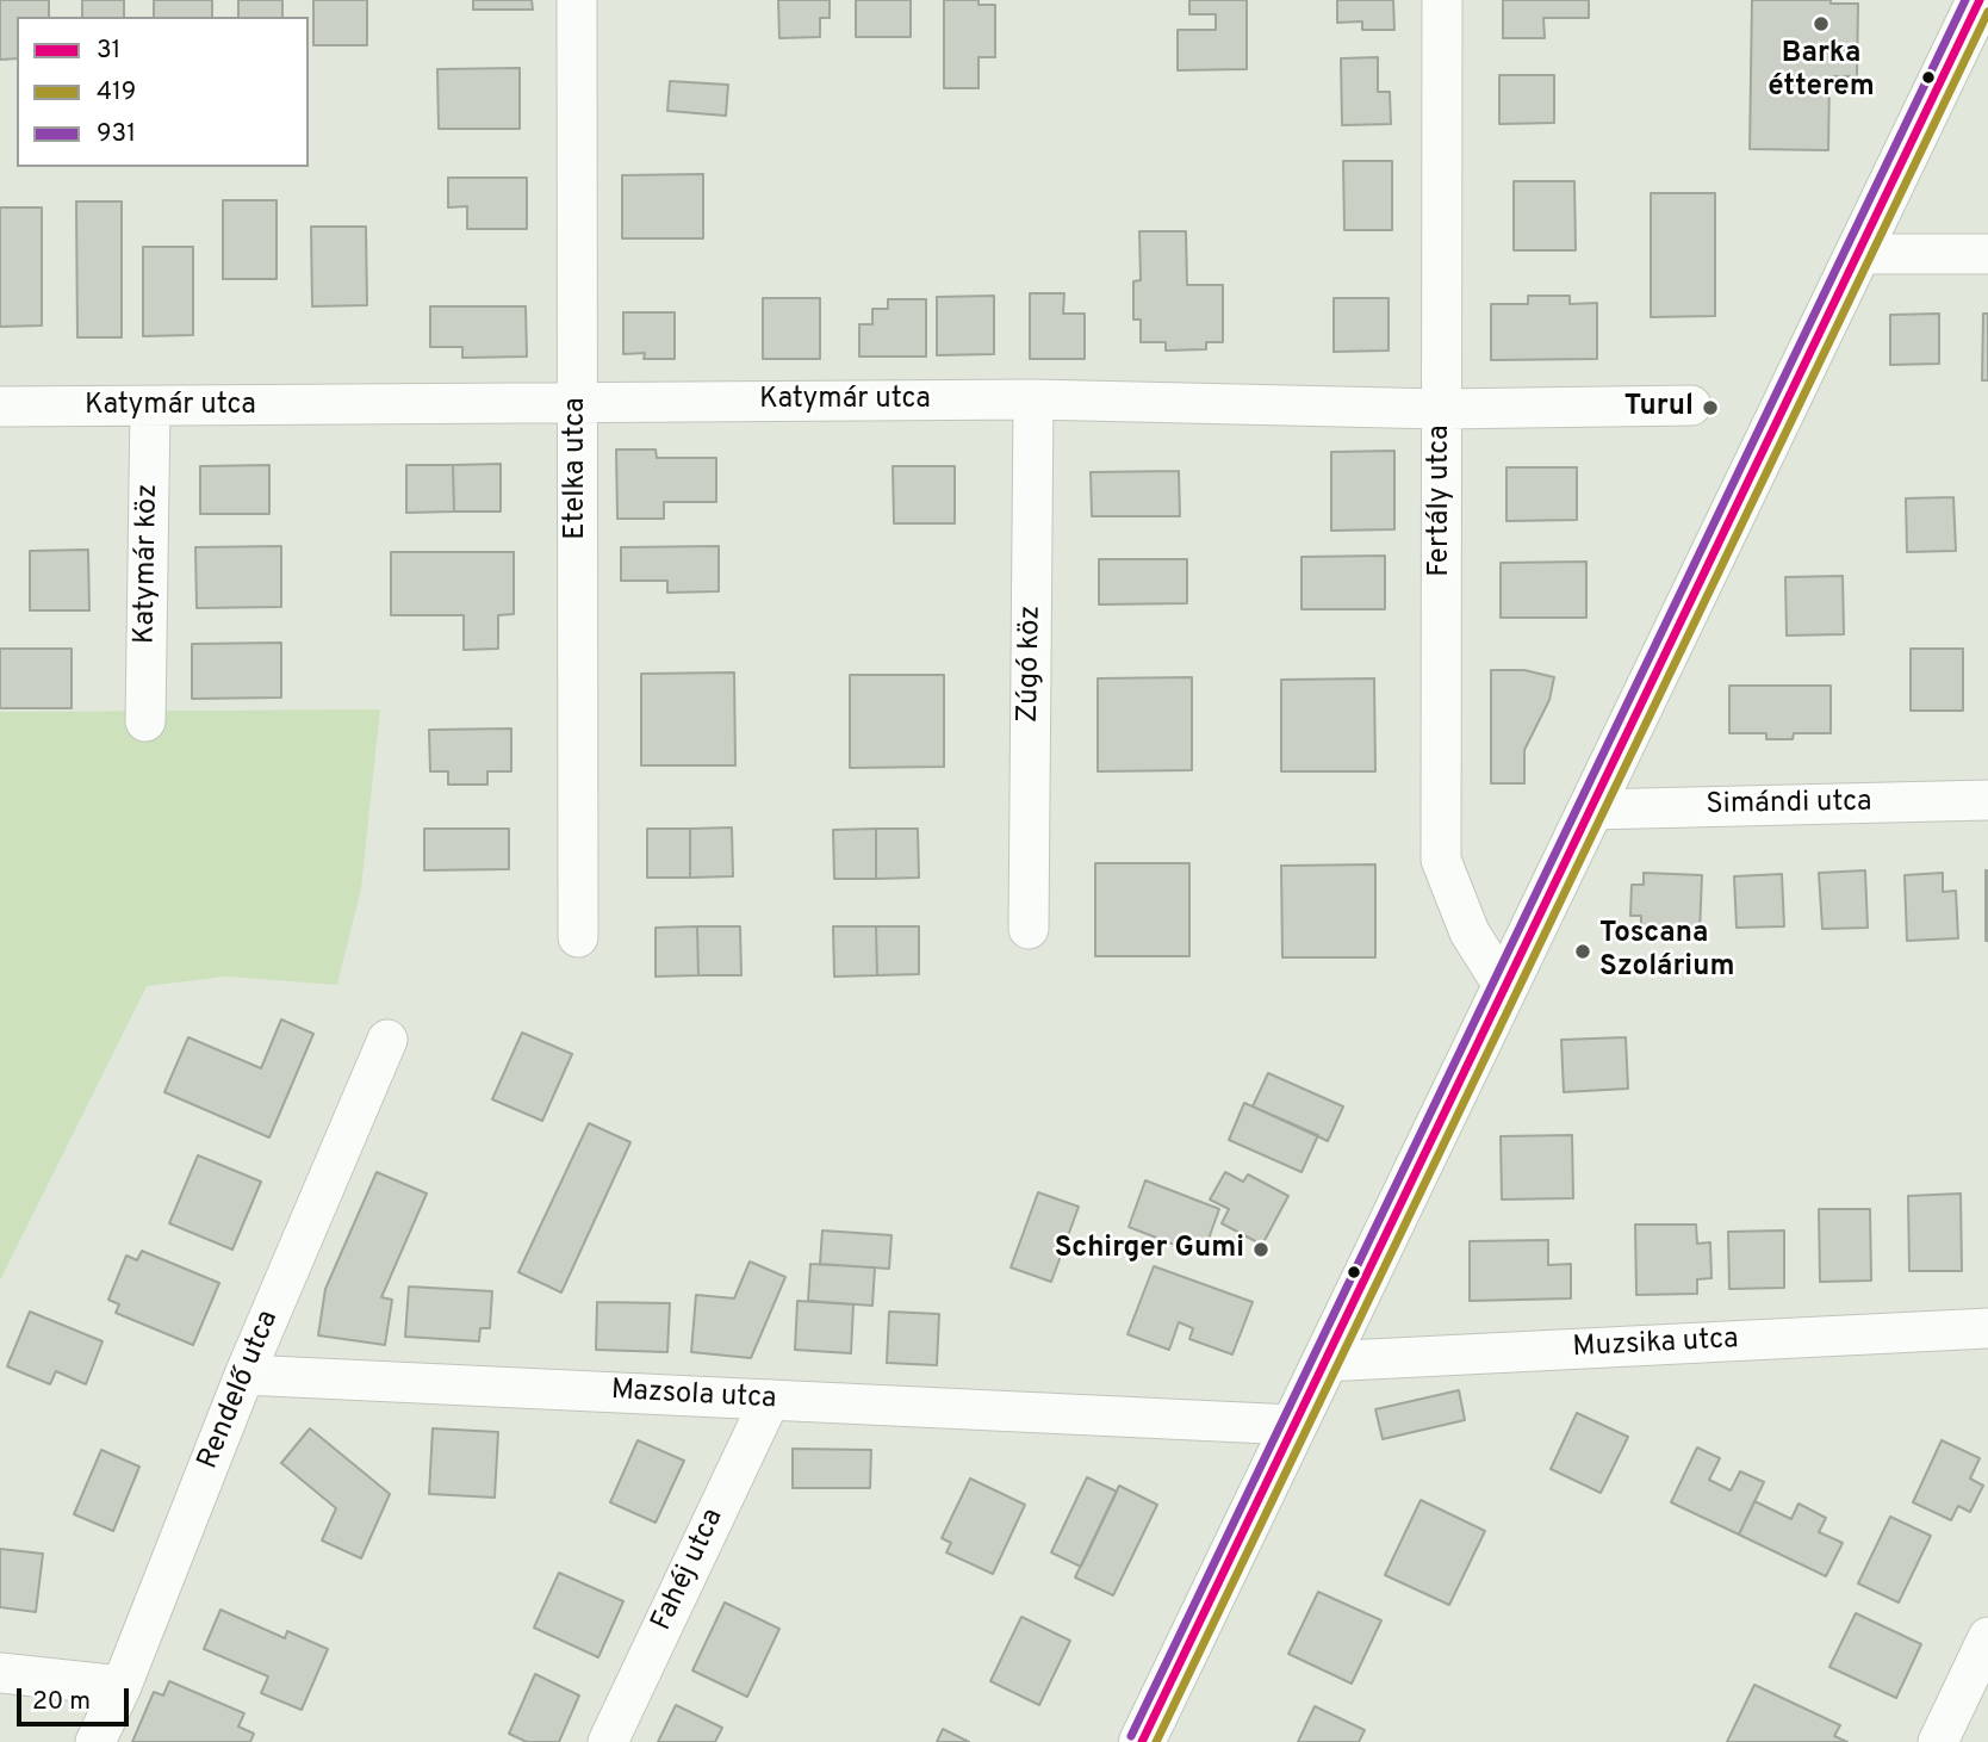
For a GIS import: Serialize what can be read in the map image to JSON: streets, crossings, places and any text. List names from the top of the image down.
{
  "streets": {
    "street": [
      "Katymár utca",
      "Etelka utca",
      "Fertály utca",
      "Katymár köz",
      "Zúgó köz",
      "Simándi utca",
      "Muzsika utca",
      "Rendelő utca",
      "Mazsola utca",
      "Fahéj utca"
    ]
  },
  "crossings": [
    ["Katymár utca", "Etelka utca"],
    ["Katymár utca", "Fertály utca"],
    ["Katymár utca", "Katymár köz"],
    ["Katymár utca", "Zúgó köz"],
    ["Rendelő utca", "Mazsola utca"],
    ["Mazsola utca", "Fahéj utca"]
  ],
  "places": [
    "Barka étterem",
    "Turul",
    "Toscana Szolárium",
    "Schirger Gumi"
  ],
  "lines": ["transit line 31", "transit line 931", "transit line 419"],
  "legend": ["31", "419", "931"],
  "scale_bar": "20 m"
}
